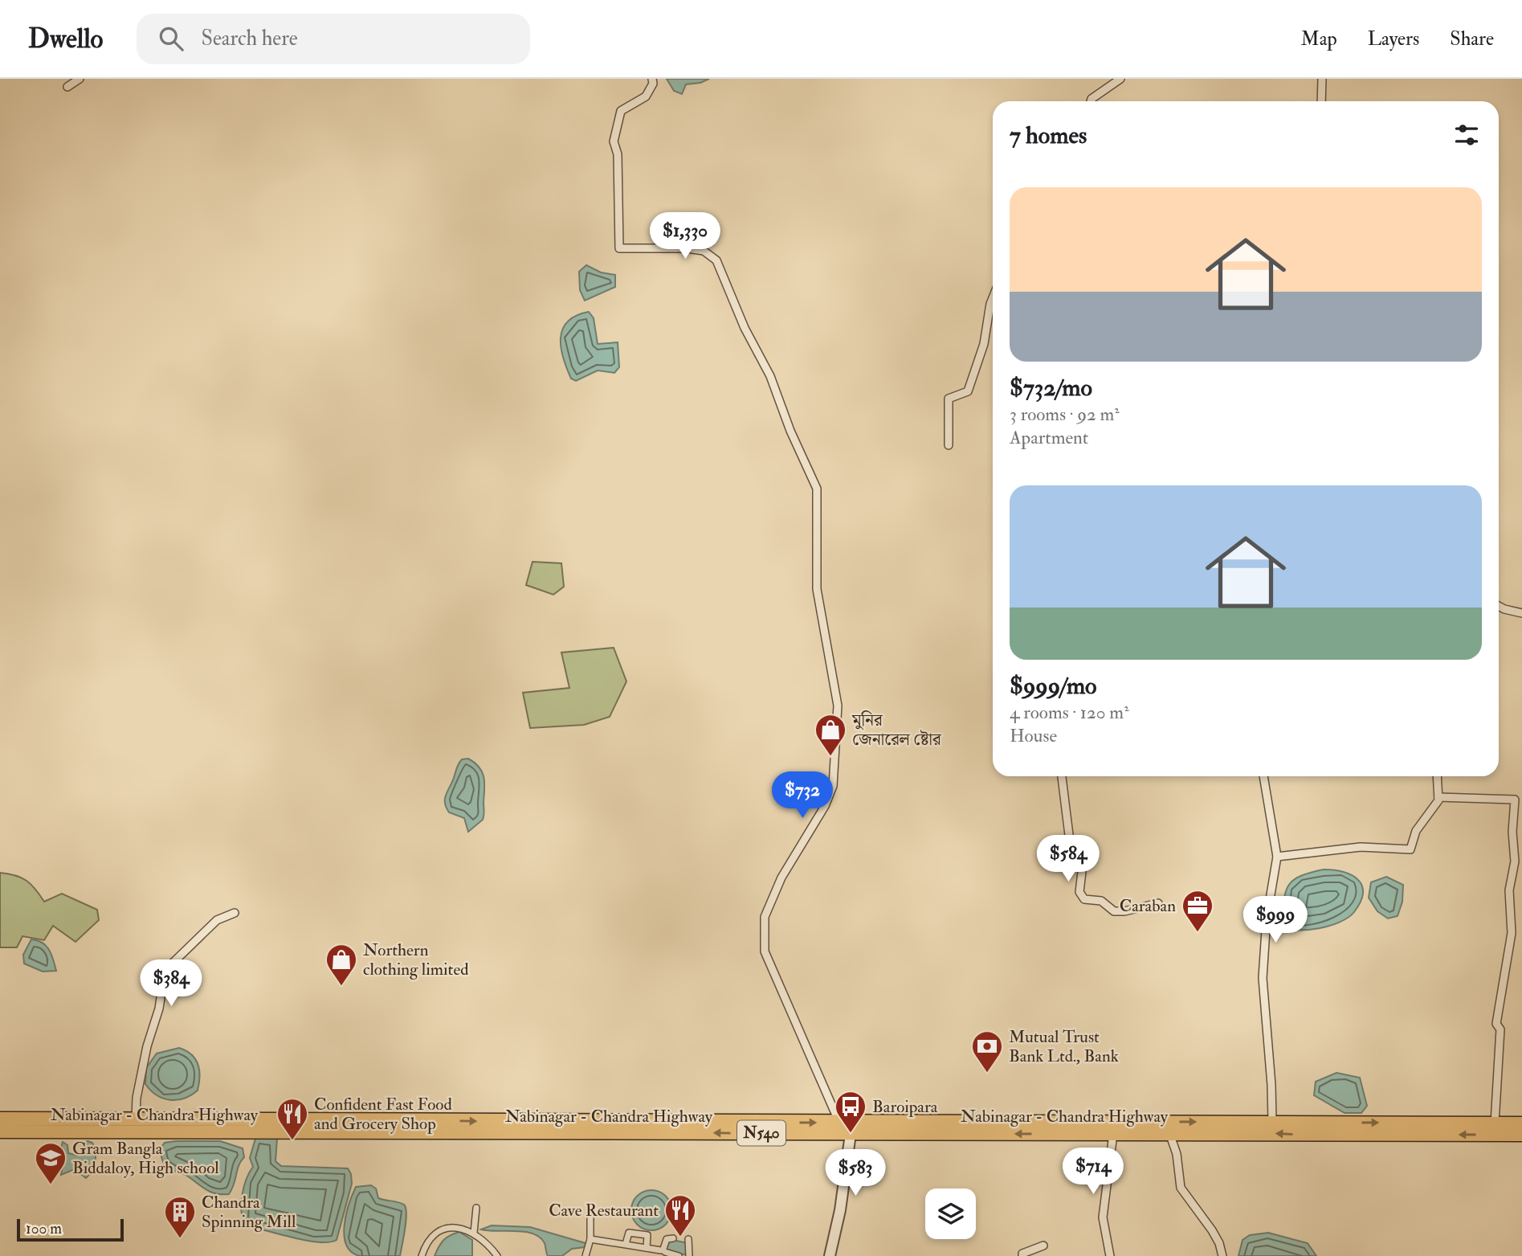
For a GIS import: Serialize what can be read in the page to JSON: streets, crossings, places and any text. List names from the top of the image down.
{
  "streets": {
    "highway": ["Nabinagar - Chandra Highway", "N540"]
  },
  "places": {
    "shop": ["মুনির জেনারেল ষ্টোর", "Northern clothing limited"],
    "office": ["Caraban"],
    "bank": ["Mutual Trust Bank Ltd., Bank"],
    "bus stop": ["Baroipara"],
    "restaurant": ["Confident Fast Food and Grocery Shop", "Cave Restaurant"],
    "school or university": ["Gram Bangla Biddaloy, High school"],
    "building": ["Chandra Spinning Mill"]
  },
  "scale_bar": "100 m",
  "page": {
    "header": "Dwello",
    "search": "Search here",
    "nav": ["Map", "Layers", "Share"],
    "heading": "7 homes",
    "list": [
      {
        "name": "$732/mo",
        "note": "3 rooms · 92 m² · Apartment"
      },
      {
        "name": "$999/mo",
        "note": "4 rooms · 120 m² · House"
      }
    ],
    "price": [
      "$1,330",
      "$732",
      "$584",
      "$999",
      "$384",
      "$714",
      "$583"
    ],
    "scale": "100 m"
  }
}
